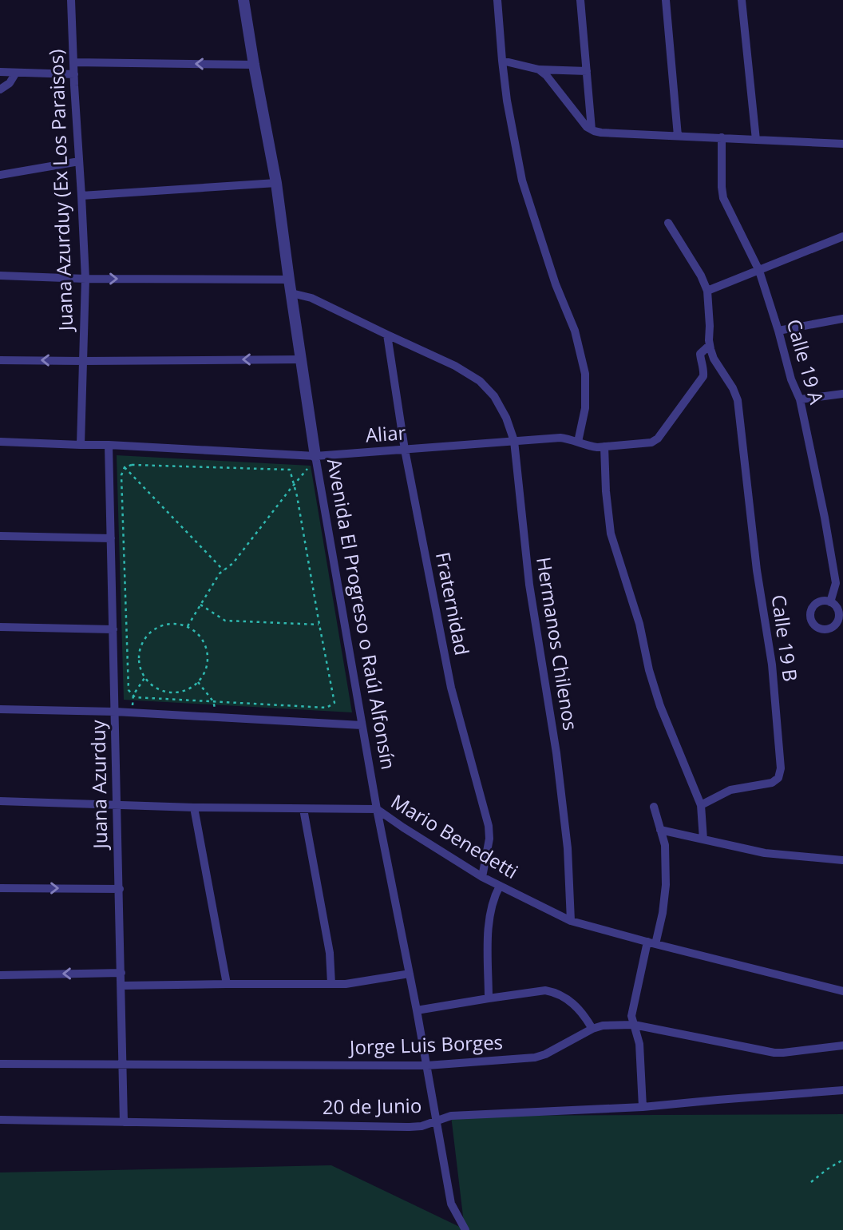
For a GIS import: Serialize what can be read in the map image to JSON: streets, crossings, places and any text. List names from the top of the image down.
{
  "streets": {
    "street": [
      "Juana Azurduy (Ex Los Paraisos)",
      "Calle 19 A",
      "Aliar",
      "Fraternidad",
      "Avenida El Progreso o Raúl Alfonsín",
      "Calle 19 B",
      "Hermanos Chilenos",
      "Juana Azurduy",
      "Mario Benedetti",
      "Jorge Luis Borges",
      "20 de Junio"
    ]
  },
  "crossings": [
    ["Juana Azurduy (Ex Los Paraisos)", "Aliar"],
    ["Aliar", "Fraternidad"],
    ["Aliar", "Avenida El Progreso o Raúl Alfonsín"],
    ["Aliar", "Calle 19 B"],
    ["Aliar", "Hermanos Chilenos"],
    ["Aliar", "Juana Azurduy"],
    ["Fraternidad", "Hermanos Chilenos"],
    ["Fraternidad", "Mario Benedetti"],
    ["Avenida El Progreso o Raúl Alfonsín", "Hermanos Chilenos"],
    ["Avenida El Progreso o Raúl Alfonsín", "Mario Benedetti"],
    ["Avenida El Progreso o Raúl Alfonsín", "Jorge Luis Borges"],
    ["Avenida El Progreso o Raúl Alfonsín", "20 de Junio"],
    ["Hermanos Chilenos", "Mario Benedetti"],
    ["Juana Azurduy", "Mario Benedetti"],
    ["Juana Azurduy", "Jorge Luis Borges"],
    ["Juana Azurduy", "20 de Junio"]
  ]
}
